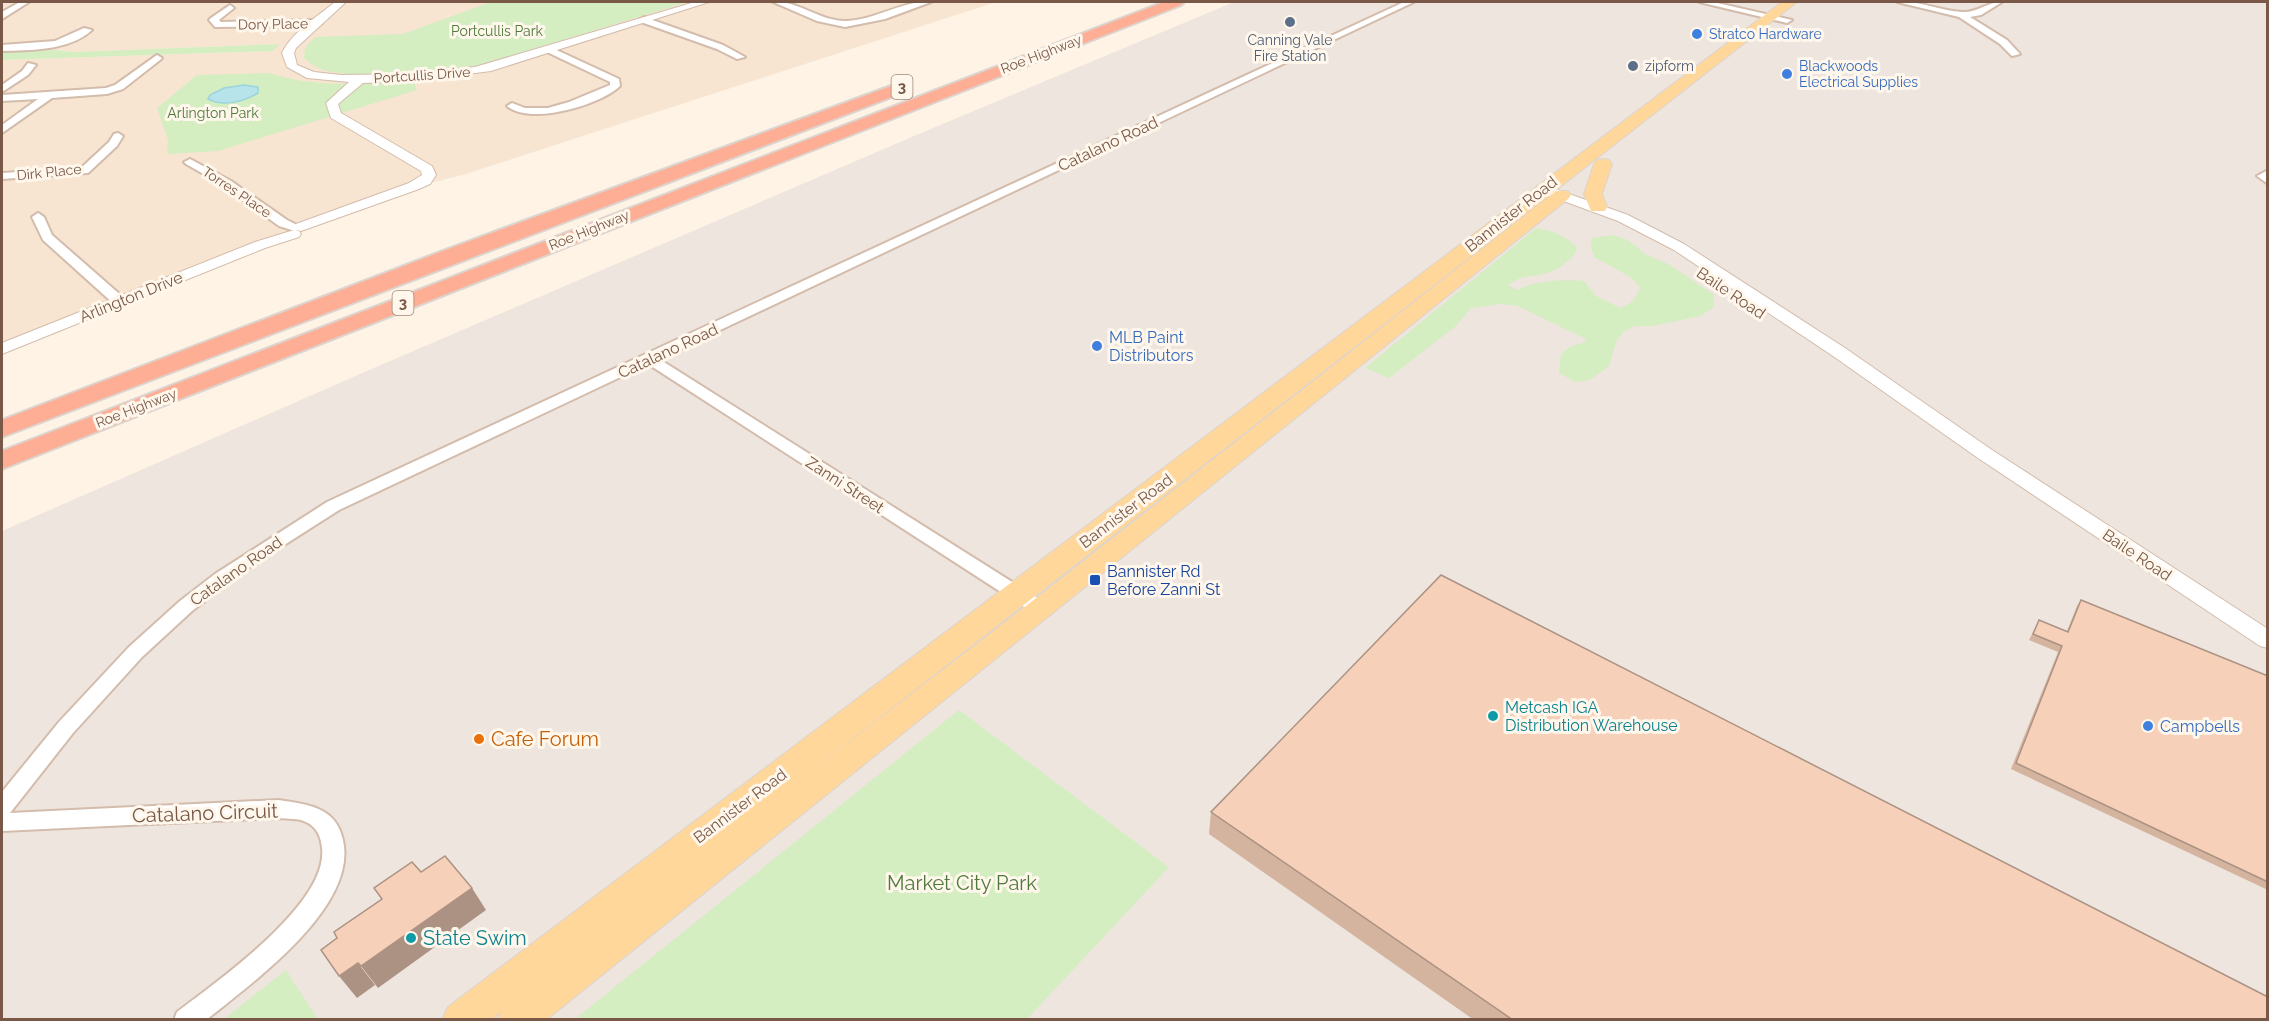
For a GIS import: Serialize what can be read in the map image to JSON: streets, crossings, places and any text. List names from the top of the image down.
{
  "streets": {
    "highway": ["Roe Highway", "3"],
    "main road": ["Bannister Road"],
    "street": [
      "Dory Place",
      "Portcullis Drive",
      "Catalano Road",
      "Dirk Place",
      "Torres Place",
      "Baile Road",
      "Arlington Drive",
      "Zanni Street",
      "Catalano Circuit"
    ]
  },
  "crossings": [
    ["Dory Place", "Portcullis Drive"],
    ["Portcullis Drive", "Arlington Drive"],
    ["Catalano Road", "Zanni Street"],
    ["Torres Place", "Arlington Drive"],
    ["Bannister Road", "Baile Road"],
    ["Bannister Road", "Zanni Street"]
  ],
  "parks": ["Portcullis Park", "Arlington Park", "Market City Park"],
  "places": {
    "other": [
      "Canning Vale Fire Station",
      "Stratco Hardware",
      "zipform",
      "Blackwoods Electrical Supplies",
      "MLB Paint Distributors",
      "Metcash IGA Distribution Warehouse",
      "Campbells",
      "Cafe Forum",
      "State Swim"
    ],
    "transit": ["Bannister Rd Before Zanni St"]
  }
}
